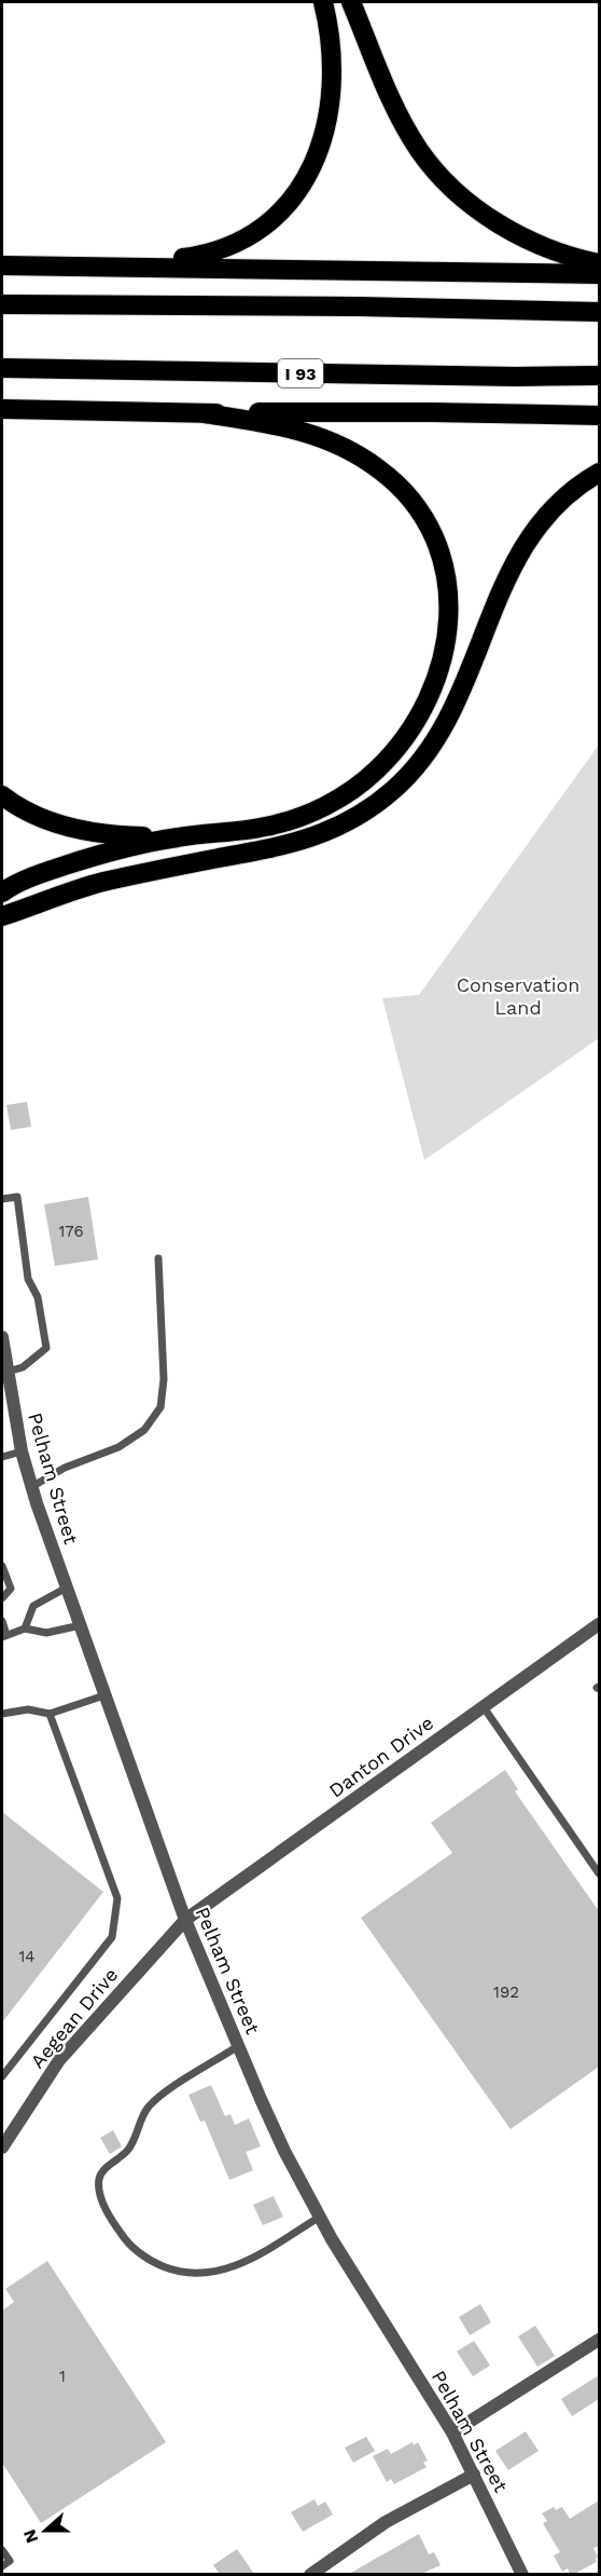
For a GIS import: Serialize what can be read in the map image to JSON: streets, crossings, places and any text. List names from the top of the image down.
{
  "streets": {
    "highway": ["I 93"],
    "street": ["Pelham Street", "Danton Drive", "Aegean Drive"]
  },
  "crossings": [
    ["Pelham Street", "Danton Drive"],
    ["Pelham Street", "Aegean Drive"],
    ["Danton Drive", "Aegean Drive"]
  ],
  "parks": ["Conservation Land"],
  "house_numbers": [
    "176",
    "14",
    "192",
    "1"
  ],
  "north": "left"
}
